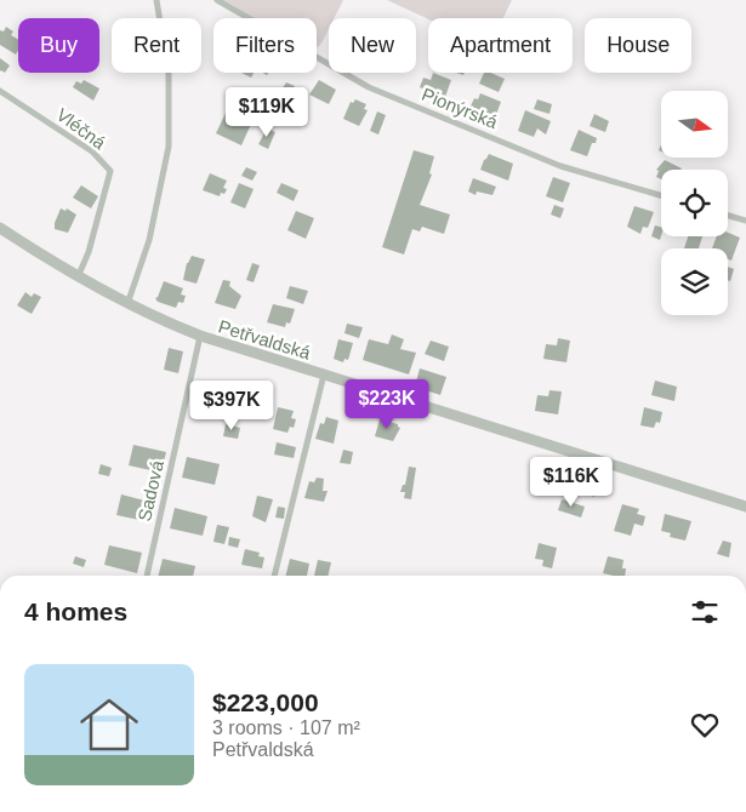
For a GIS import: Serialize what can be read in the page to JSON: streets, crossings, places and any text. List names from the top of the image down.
{
  "streets": {
    "street": [
      "Pionýrská",
      "Vléčná",
      "Petřvaldská",
      "Sadová"
    ]
  },
  "crossings": [
    ["Vléčná", "Petřvaldská"],
    ["Petřvaldská", "Sadová"]
  ],
  "north": "right",
  "page": {
    "chip": [
      "Buy",
      "Rent",
      "Filters",
      "New",
      "Apartment",
      "House"
    ],
    "price": [
      "$119K",
      "$223K",
      "$397K",
      "$116K"
    ],
    "heading": "4 homes",
    "list": [
      {
        "name": "$223,000",
        "note": "3 rooms · 107 m² · Petřvaldská"
      }
    ]
  }
}
